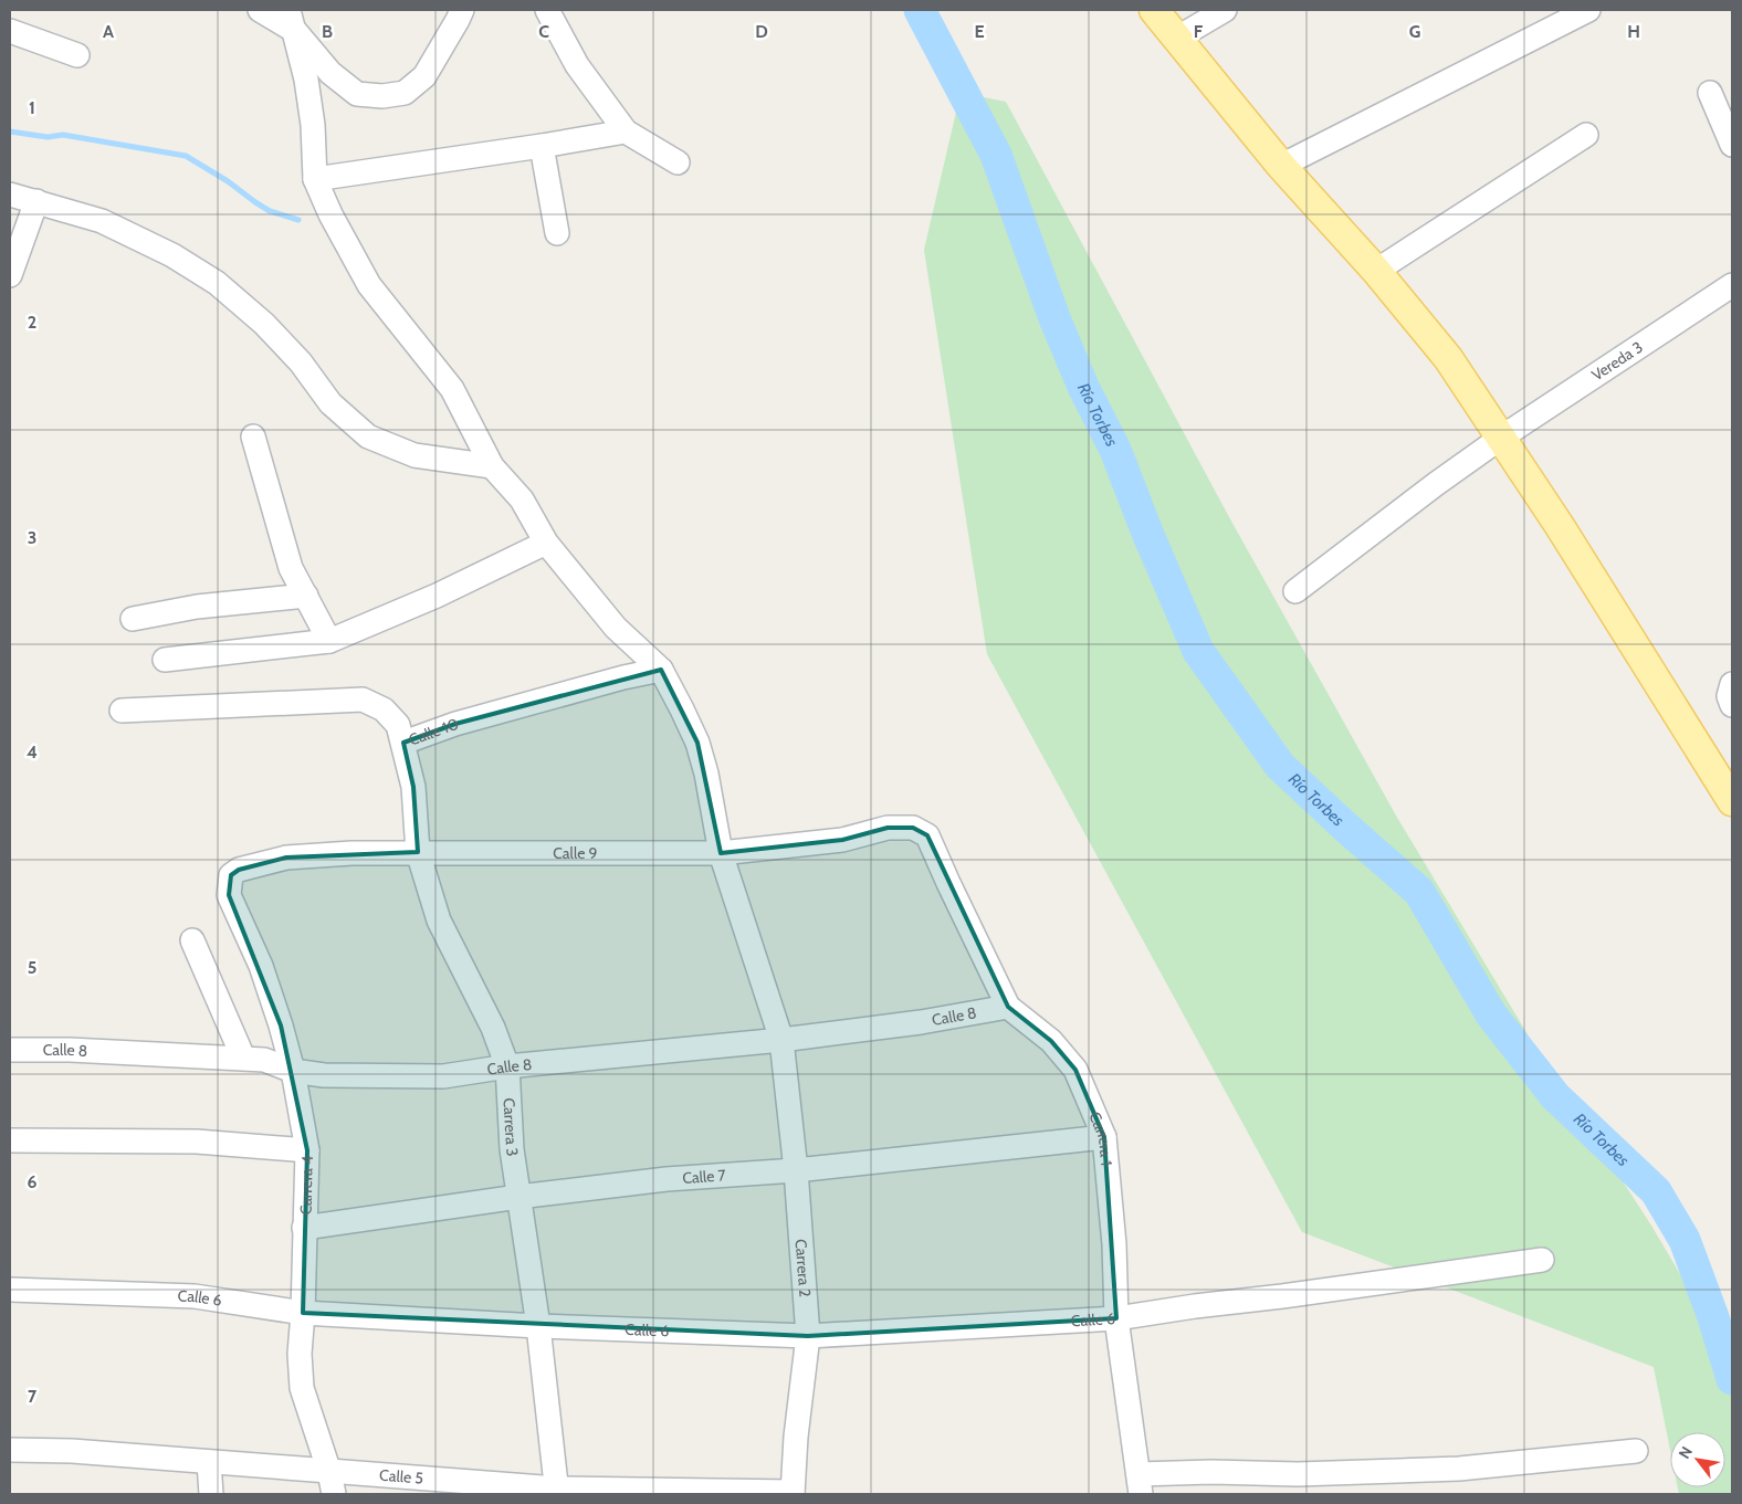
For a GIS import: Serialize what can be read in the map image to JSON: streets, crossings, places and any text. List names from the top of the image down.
{
  "streets": {
    "street": [
      "Vereda 3",
      "Calle 10",
      "Calle 9",
      "Calle 8",
      "Carrera 3",
      "Carrera 1",
      "Calle 7",
      "Carrera 4",
      "Carrera 2",
      "Calle 6",
      "Calle 5"
    ]
  },
  "crossings": [
    ["Calle 10", "Carrera 3"],
    ["Calle 10", "Carrera 2"],
    ["Calle 9", "Carrera 3"],
    ["Calle 9", "Carrera 1"],
    ["Calle 9", "Carrera 4"],
    ["Calle 9", "Carrera 2"],
    ["Calle 8", "Carrera 3"],
    ["Calle 8", "Carrera 1"],
    ["Calle 8", "Carrera 4"],
    ["Calle 8", "Carrera 2"],
    ["Carrera 3", "Calle 7"],
    ["Carrera 3", "Calle 6"],
    ["Carrera 3", "Calle 5"],
    ["Carrera 1", "Calle 7"],
    ["Carrera 1", "Calle 6"],
    ["Calle 7", "Carrera 4"],
    ["Calle 7", "Carrera 2"],
    ["Carrera 4", "Calle 6"],
    ["Carrera 4", "Calle 5"],
    ["Carrera 2", "Calle 6"],
    ["Carrera 2", "Calle 5"]
  ],
  "water": ["Río Torbes"],
  "north": "top left",
  "grid": {
    "columns": [
      "A",
      "B",
      "C",
      "D",
      "E",
      "F",
      "G",
      "H"
    ],
    "rows": [
      "1",
      "2",
      "3",
      "4",
      "5",
      "6",
      "7"
    ]
  }
}
